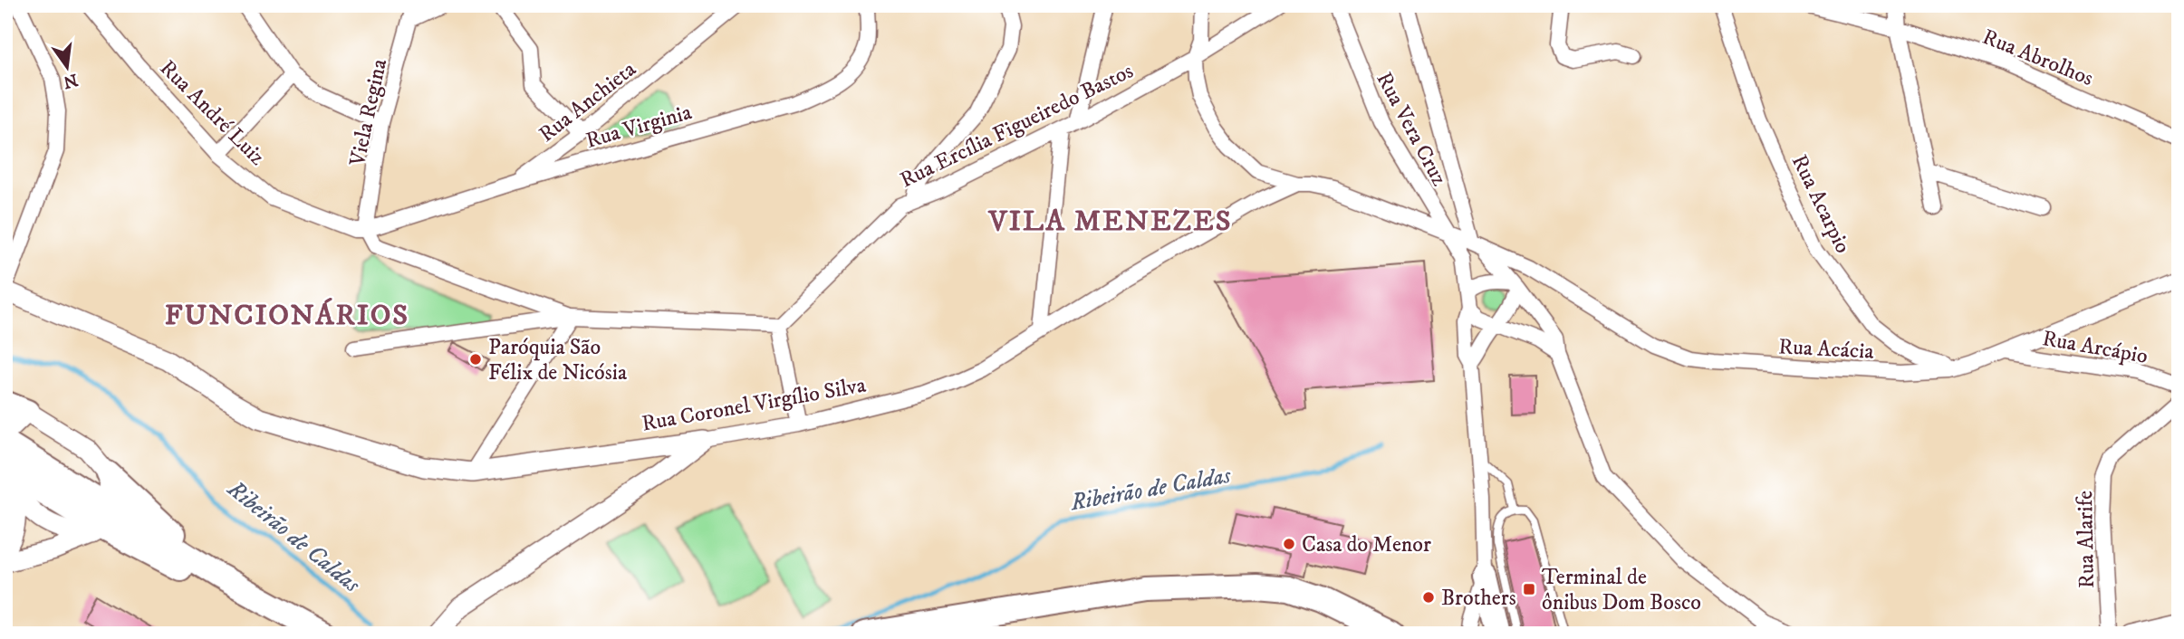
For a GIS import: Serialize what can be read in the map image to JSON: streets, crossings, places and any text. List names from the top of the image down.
{
  "streets": {
    "street": [
      "Rua Abrolhos",
      "Rua Anchieta",
      "Rua André Luiz",
      "Viela Regina",
      "Rua Ercília Figueiredo Bastos",
      "Rua Virginia",
      "Rua Vera Cruz",
      "Rua Acarpio",
      "Rua Arcápio",
      "Rua Acácia",
      "Rua Coronel Virgílio Silva",
      "Rua Alarife"
    ]
  },
  "crossings": [
    ["Rua Anchieta", "Rua Virginia"],
    ["Rua André Luiz", "Viela Regina"],
    ["Rua André Luiz", "Rua Virginia"],
    ["Viela Regina", "Rua Virginia"],
    ["Rua Vera Cruz", "Rua Coronel Virgílio Silva"],
    ["Rua Acarpio", "Rua Acácia"],
    ["Rua Arcápio", "Rua Acácia"],
    ["Rua Acácia", "Rua Coronel Virgílio Silva"]
  ],
  "districts": ["VILA MENEZES", "FUNCIONÁRIOS"],
  "water": ["Ribeirão de Caldas"],
  "places": {
    "other": ["Paróquia São Félix de Nicósia", "Casa do Menor", "Brothers"],
    "transit": ["Terminal de ônibus Dom Bosco"]
  },
  "north": "bottom"
}
